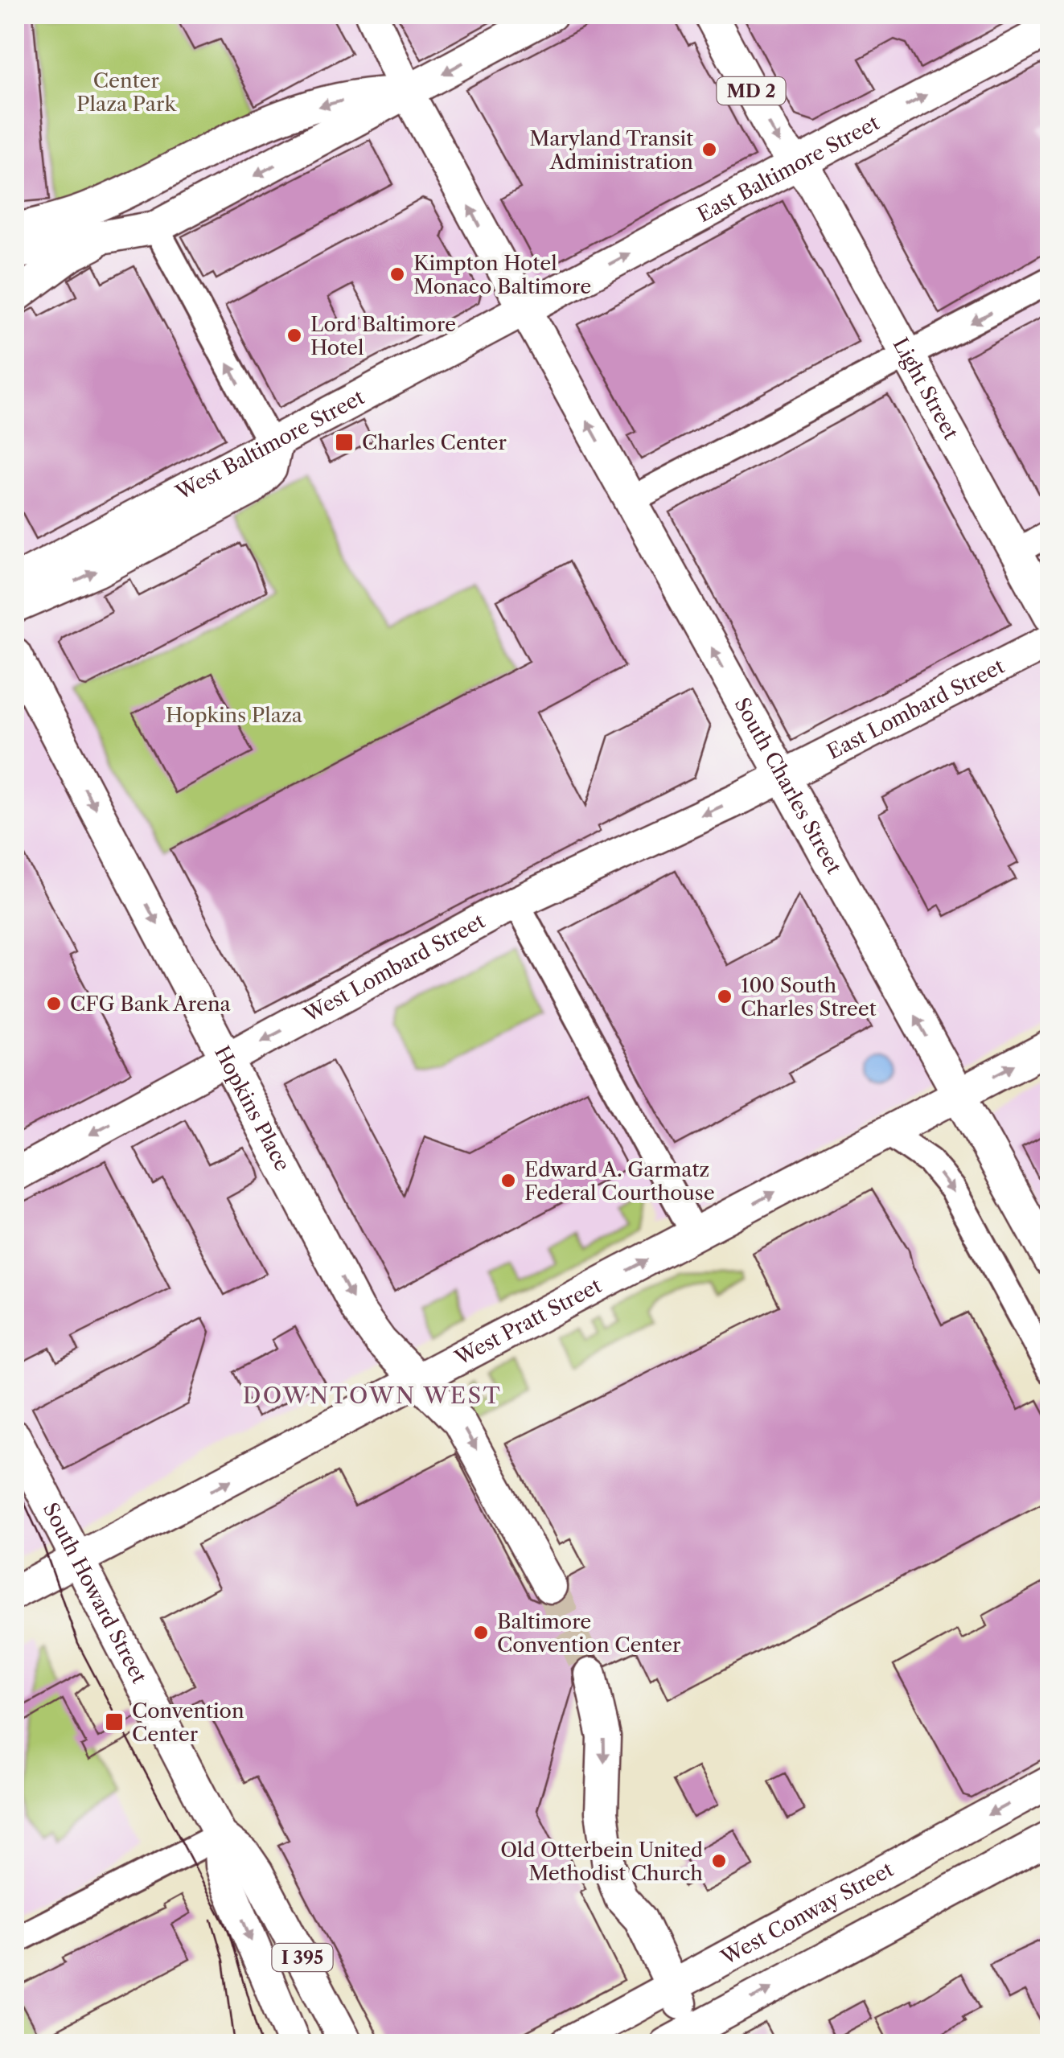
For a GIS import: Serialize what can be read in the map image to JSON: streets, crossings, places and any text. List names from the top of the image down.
{
  "streets": {
    "main road": [
      "MD 2",
      "East Baltimore Street",
      "Light Street",
      "West Baltimore Street",
      "East Lombard Street",
      "South Charles Street",
      "West Lombard Street",
      "Hopkins Place",
      "West Pratt Street",
      "South Howard Street",
      "West Conway Street",
      "I 395"
    ]
  },
  "crossings": [
    ["MD 2", "East Baltimore Street"],
    ["MD 2", "Light Street"],
    ["East Baltimore Street", "Light Street"],
    ["East Baltimore Street", "West Baltimore Street"],
    ["East Baltimore Street", "South Charles Street"],
    ["West Baltimore Street", "South Charles Street"],
    ["East Lombard Street", "South Charles Street"],
    ["East Lombard Street", "West Lombard Street"],
    ["South Charles Street", "West Lombard Street"],
    ["South Charles Street", "West Pratt Street"],
    ["West Lombard Street", "Hopkins Place"],
    ["Hopkins Place", "West Pratt Street"],
    ["West Pratt Street", "South Howard Street"]
  ],
  "one_way": [
    "East Baltimore Street",
    "South Charles Street",
    "West Lombard Street",
    "Hopkins Place",
    "West Pratt Street"
  ],
  "districts": ["DOWNTOWN WEST"],
  "parks": ["Center Plaza Park", "Hopkins Plaza"],
  "places": {
    "other": [
      "Maryland Transit Administration",
      "Kimpton Hotel Monaco Baltimore",
      "Lord Baltimore Hotel",
      "100 South Charles Street",
      "CFG Bank Arena",
      "Edward A. Garmatz Federal Courthouse",
      "Baltimore Convention Center",
      "Old Otterbein United Methodist Church"
    ],
    "transit": ["Charles Center", "Convention Center"]
  }
}
